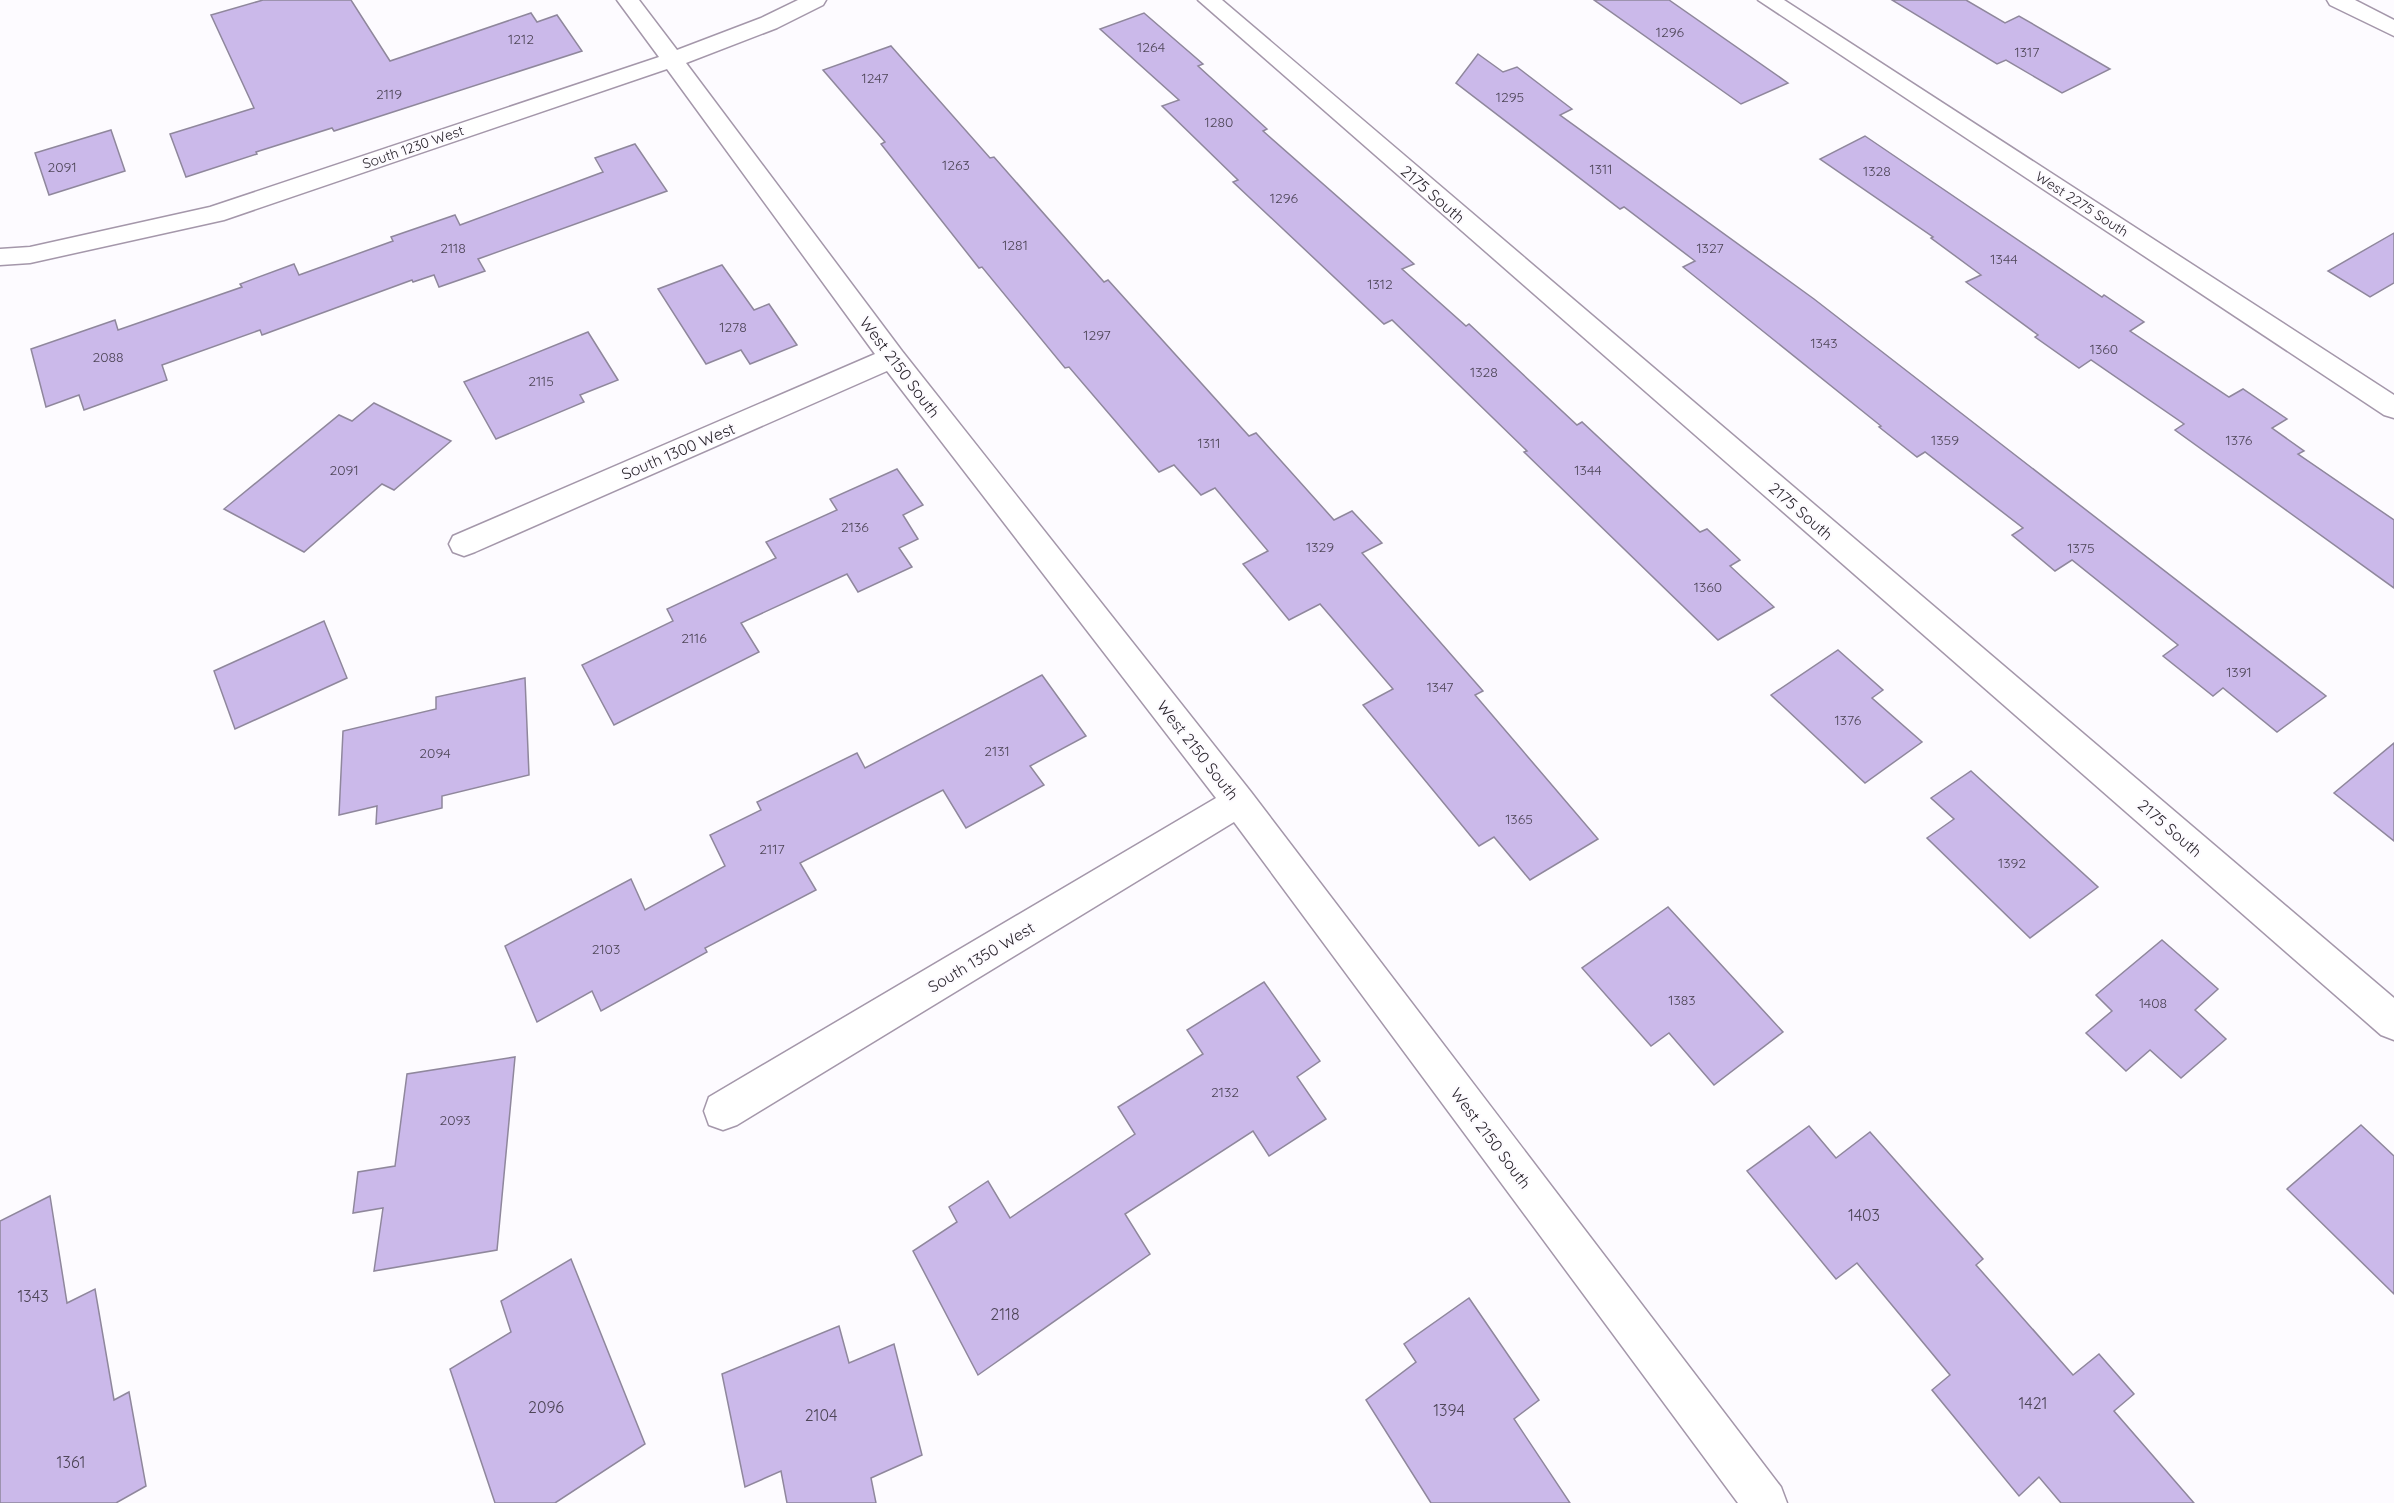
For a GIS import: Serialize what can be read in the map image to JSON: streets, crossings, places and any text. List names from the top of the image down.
{
  "streets": {
    "street": [
      "South 1230 West",
      "2175 South",
      "West 2275 South",
      "West 2150 South",
      "South 1300 West",
      "South 1350 West"
    ]
  },
  "crossings": [
    ["South 1230 West", "West 2150 South"],
    ["West 2150 South", "South 1300 West"],
    ["West 2150 South", "South 1350 West"]
  ],
  "house_numbers": [
    "1296",
    "1212",
    "1264",
    "1317",
    "1247",
    "2119",
    "1295",
    "1280",
    "1263",
    "2091",
    "1311",
    "1328",
    "1296",
    "1281",
    "2118",
    "1327",
    "1344",
    "1312",
    "1278",
    "1297",
    "1343",
    "1360",
    "2088",
    "1328",
    "2115",
    "1359",
    "1376",
    "1311",
    "2091",
    "1344",
    "2136",
    "1329",
    "1375",
    "1360",
    "2116",
    "1391",
    "1347",
    "1376",
    "2131",
    "2094",
    "1365",
    "2117",
    "1392",
    "2103",
    "1383",
    "1408",
    "2132",
    "2093",
    "1403",
    "1343",
    "2118",
    "1421",
    "2096",
    "1394",
    "2104",
    "1361"
  ]
}
